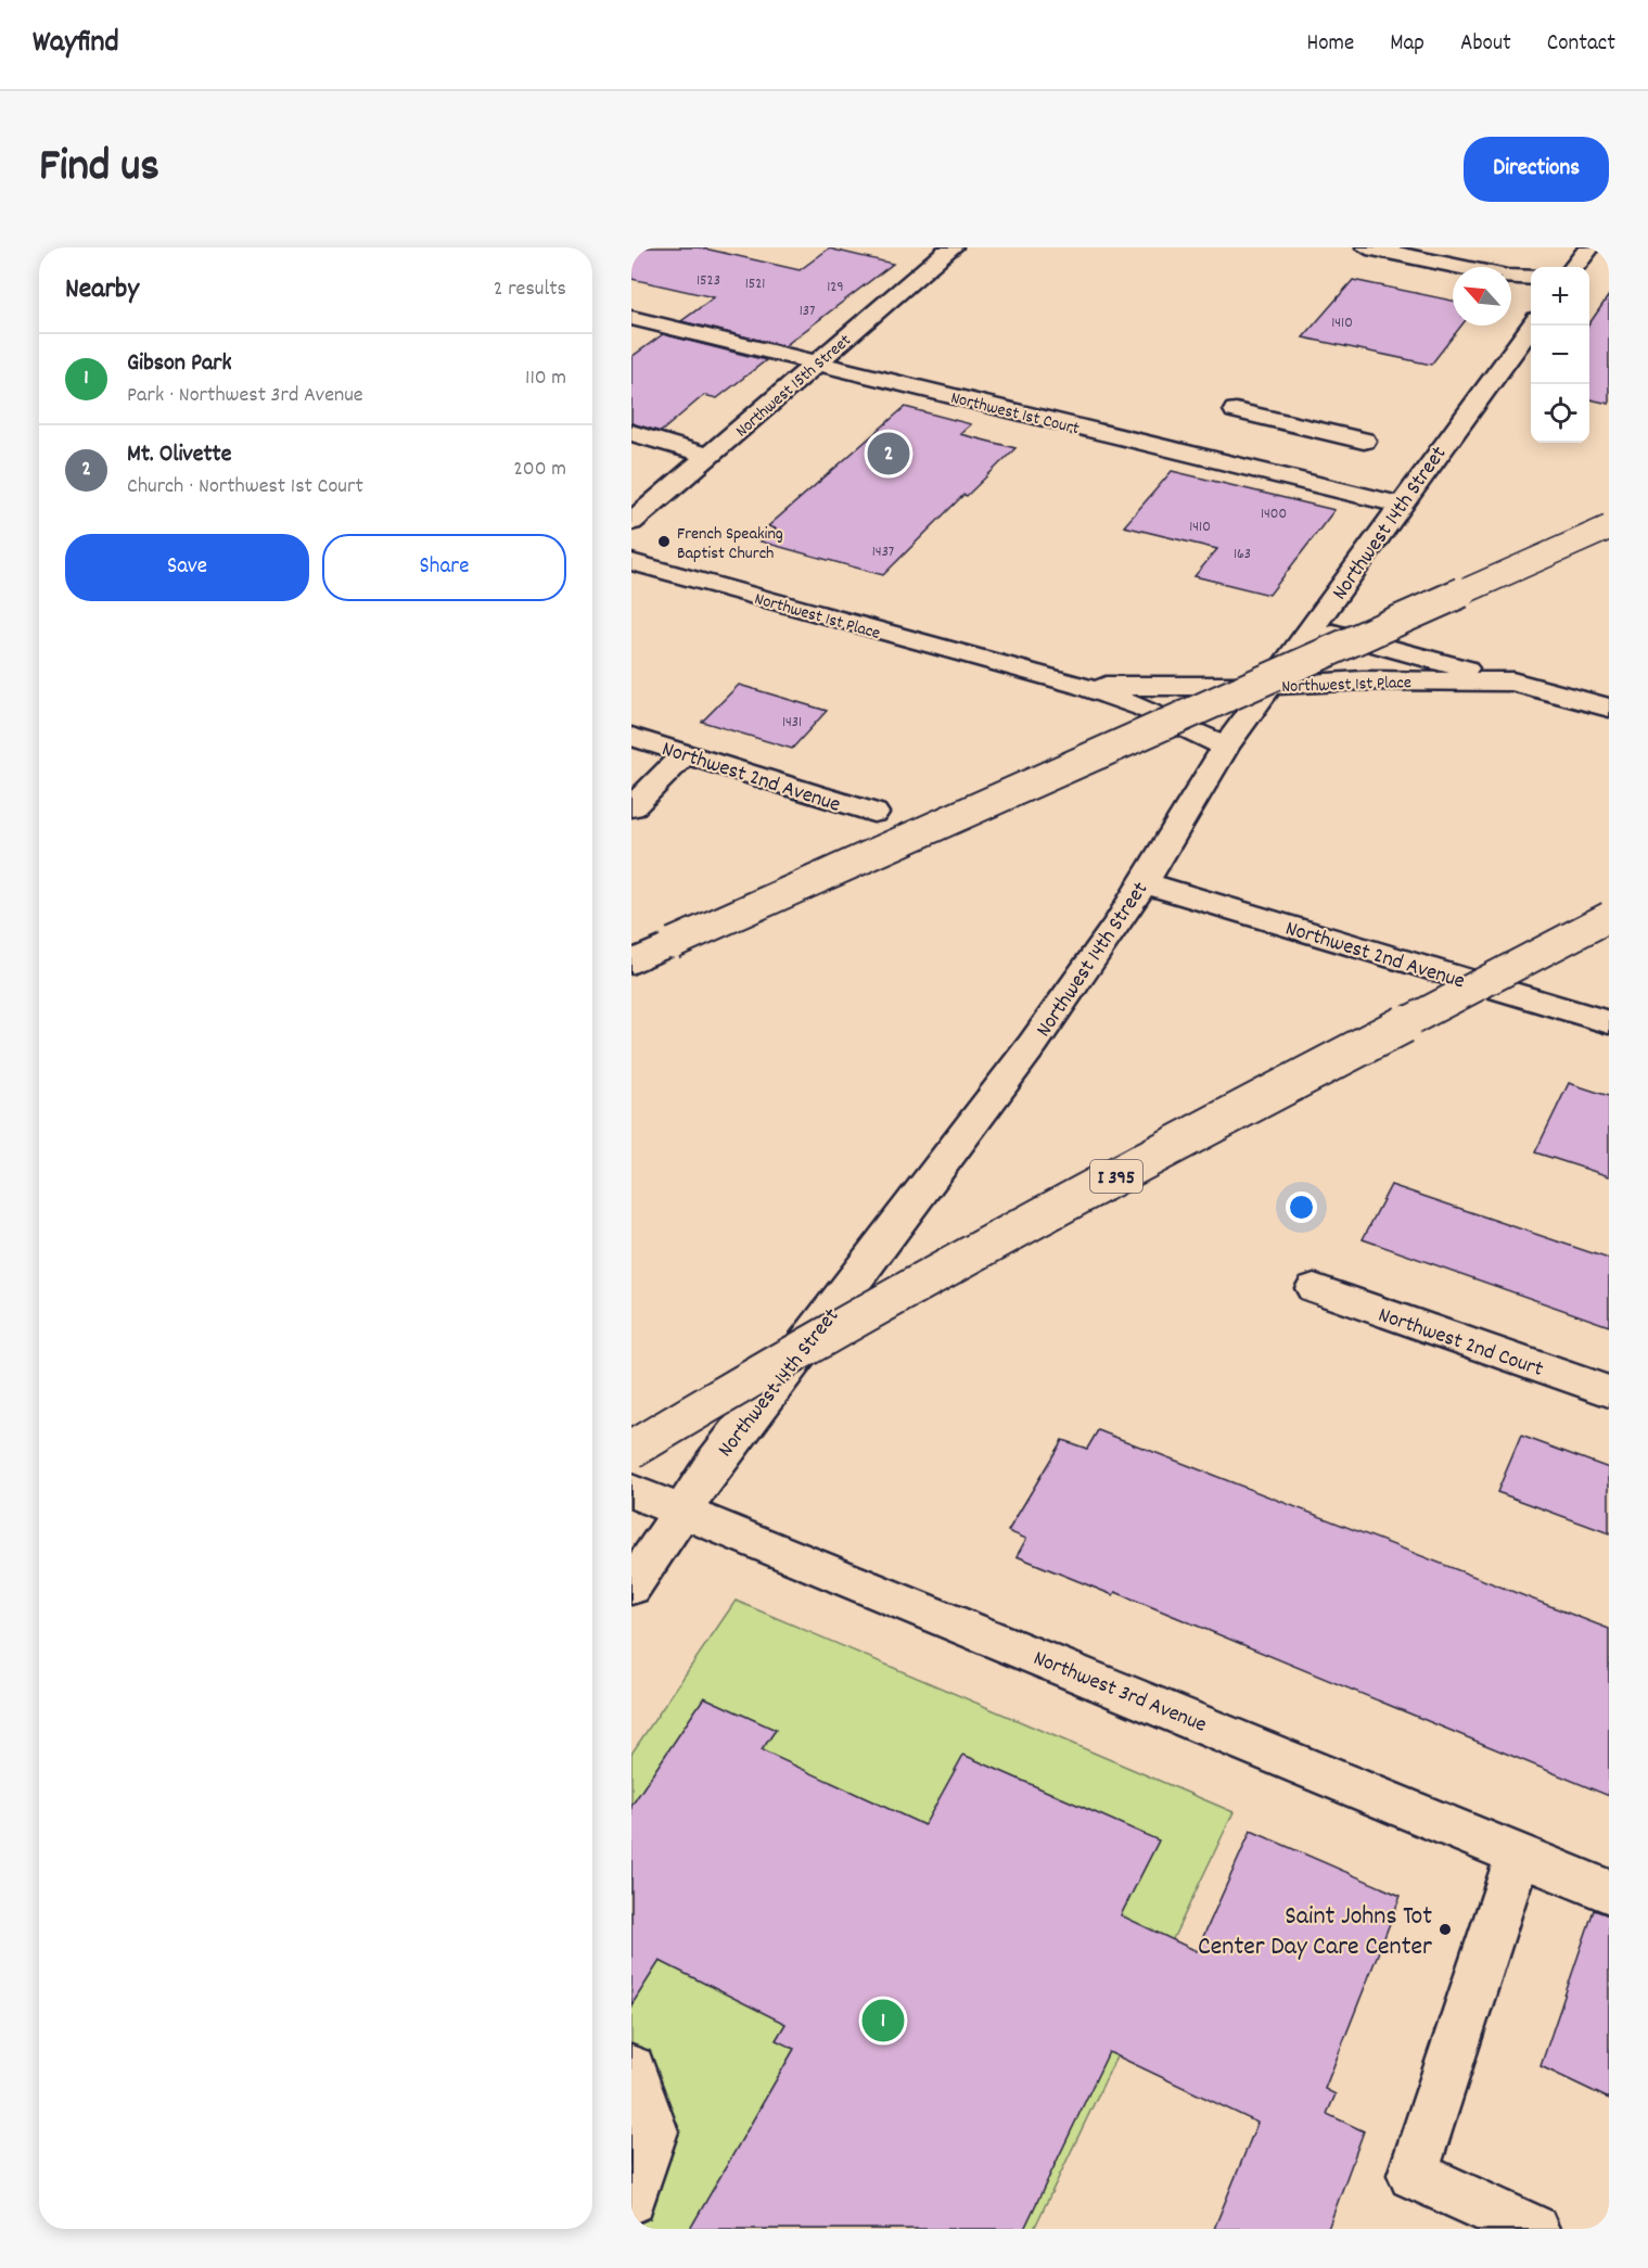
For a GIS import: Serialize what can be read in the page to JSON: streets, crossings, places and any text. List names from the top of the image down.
{
  "streets": {
    "main road": [
      "Northwest 15th Street",
      "Northwest 1st Court",
      "Northwest 14th Street",
      "Northwest 1st Place",
      "Northwest 2nd Avenue",
      "I 395",
      "Northwest 2nd Court",
      "Northwest 3rd Avenue"
    ]
  },
  "crossings": [
    ["Northwest 15th Street", "Northwest 1st Court"],
    ["Northwest 1st Court", "Northwest 14th Street"],
    ["Northwest 14th Street", "Northwest 1st Place"],
    ["Northwest 14th Street", "Northwest 2nd Avenue"],
    ["Northwest 14th Street", "Northwest 3rd Avenue"]
  ],
  "places": ["French Speaking Baptist Church", "Saint Johns Tot Center Day Care Center"],
  "house_numbers": [
    "1523",
    "1521",
    "129",
    "137",
    "1410",
    "1400",
    "1410",
    "1437",
    "163",
    "1431"
  ],
  "north": "top left",
  "page": {
    "header": "Wayfind",
    "nav": [
      "Home",
      "Map",
      "About",
      "Contact"
    ],
    "title": "Find us",
    "buttons": [
      "Directions",
      ["Save", "Share"]
    ],
    "heading": ["Nearby", "2 results"],
    "map_buttons": ["+", "−"],
    "list": [
      {
        "mark": "1",
        "name": "Gibson Park",
        "note": "Park · Northwest 3rd Avenue",
        "value": "110 m"
      },
      {
        "mark": "2",
        "name": "Mt. Olivette",
        "note": "Church · Northwest 1st Court",
        "value": "200 m"
      }
    ],
    "pins": ["2", "1"]
  }
}
